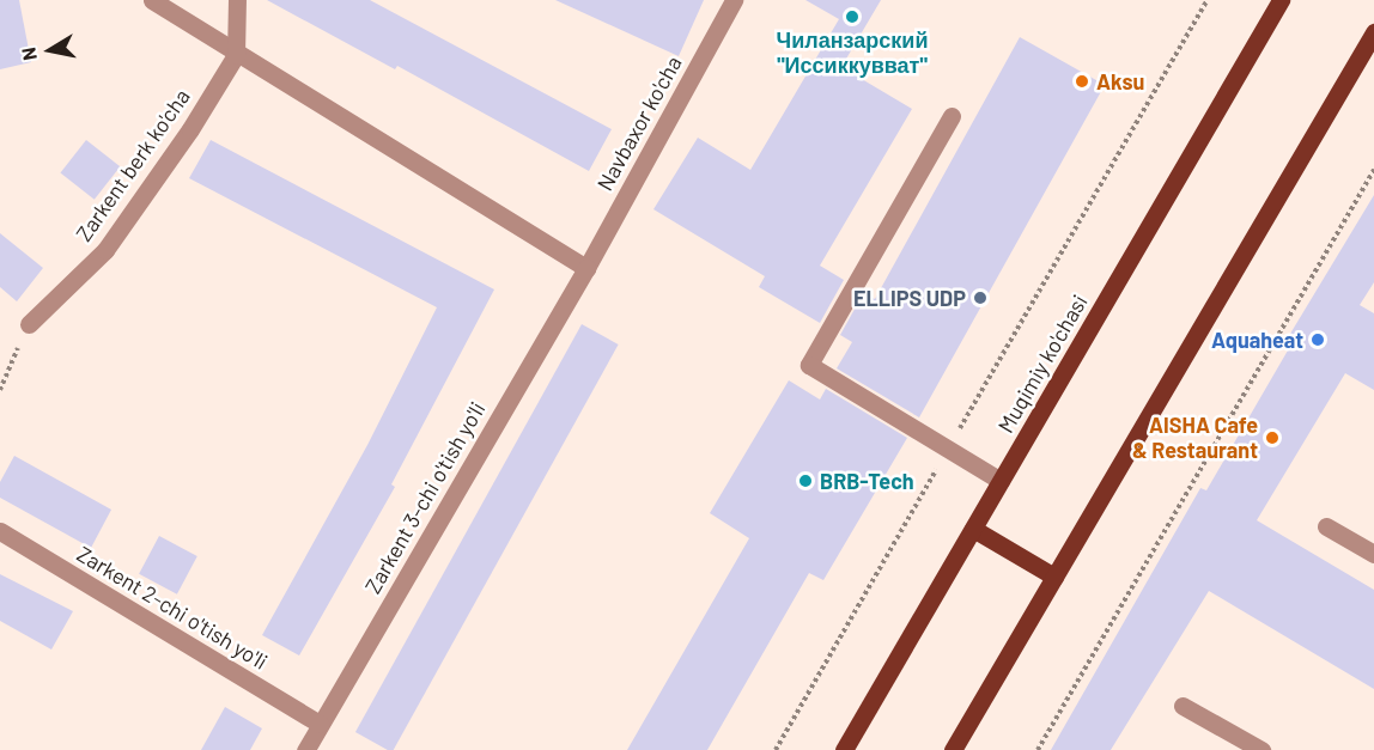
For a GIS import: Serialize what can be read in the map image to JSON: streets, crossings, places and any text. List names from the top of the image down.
{
  "streets": {
    "main road": ["Muqimiy ko'chasi"],
    "street": [
      "Navbaxor ko'cha",
      "Zarkent berk ko'cha",
      "Zarkent 3-chi o'tish yo'li",
      "Zarkent 2-chi o'tish yo'li"
    ]
  },
  "crossings": [
    ["Navbaxor ko'cha", "Zarkent 3-chi o'tish yo'li"],
    ["Zarkent 3-chi o'tish yo'li", "Zarkent 2-chi o'tish yo'li"]
  ],
  "places": [
    "Чиланзарский \"Иссиккувват\"",
    "Aksu",
    "ELLIPS UDP",
    "Aquaheat",
    "AISHA Cafe & Restaurant",
    "BRB-Tech"
  ],
  "north": "left"
}
